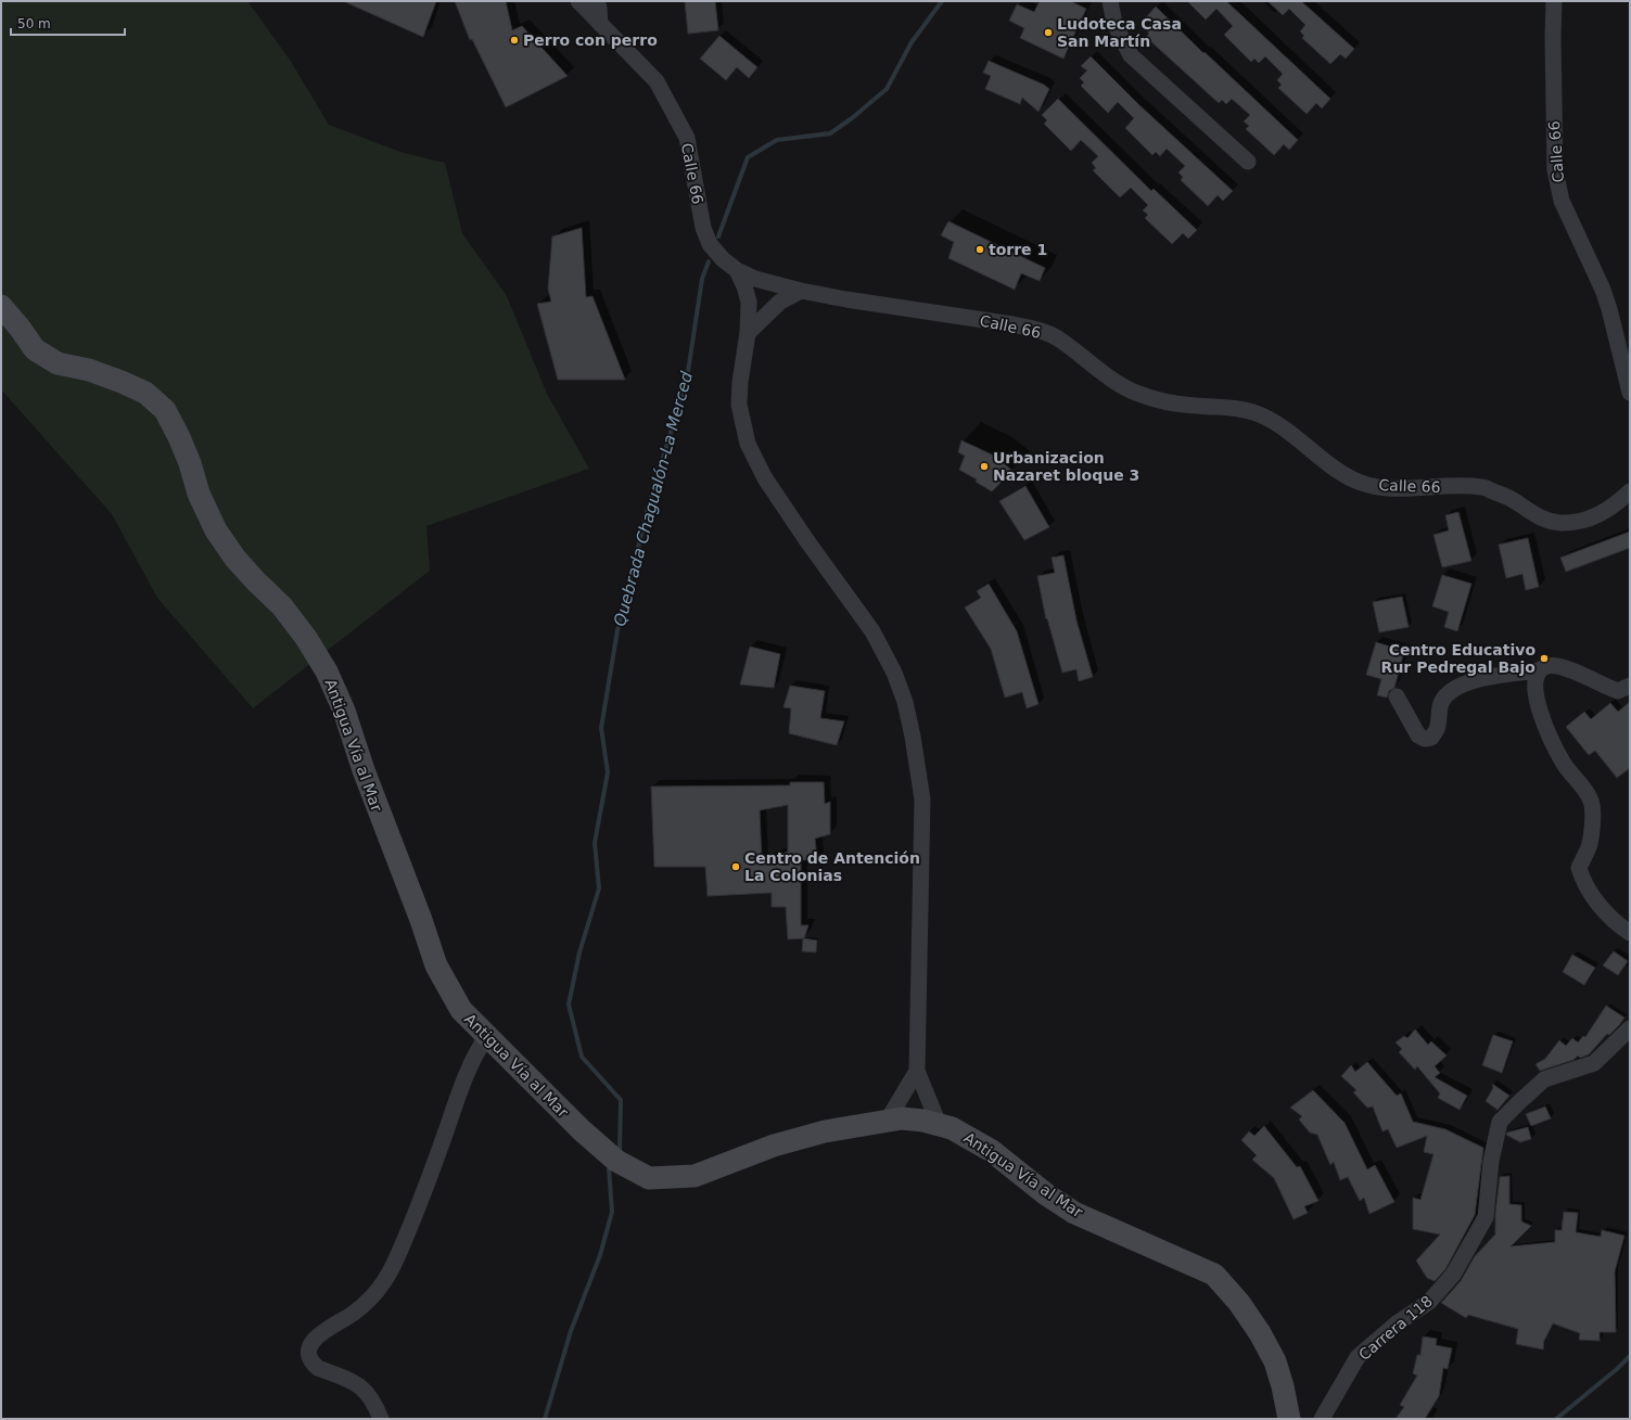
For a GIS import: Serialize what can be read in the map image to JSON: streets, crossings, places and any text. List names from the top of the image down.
{
  "streets": {
    "main road": ["Antigua Vía al Mar"],
    "street": ["Calle 66", "Carrera 118"]
  },
  "water": ["Quebrada Chagualón-La Merced"],
  "places": [
    "Ludoteca Casa San Martín",
    "Perro con perro",
    "torre 1",
    "Urbanizacion Nazaret bloque 3",
    "Centro Educativo Rur Pedregal Bajo",
    "Centro de Antención La Colonias"
  ],
  "scale_bar": "50 m"
}
